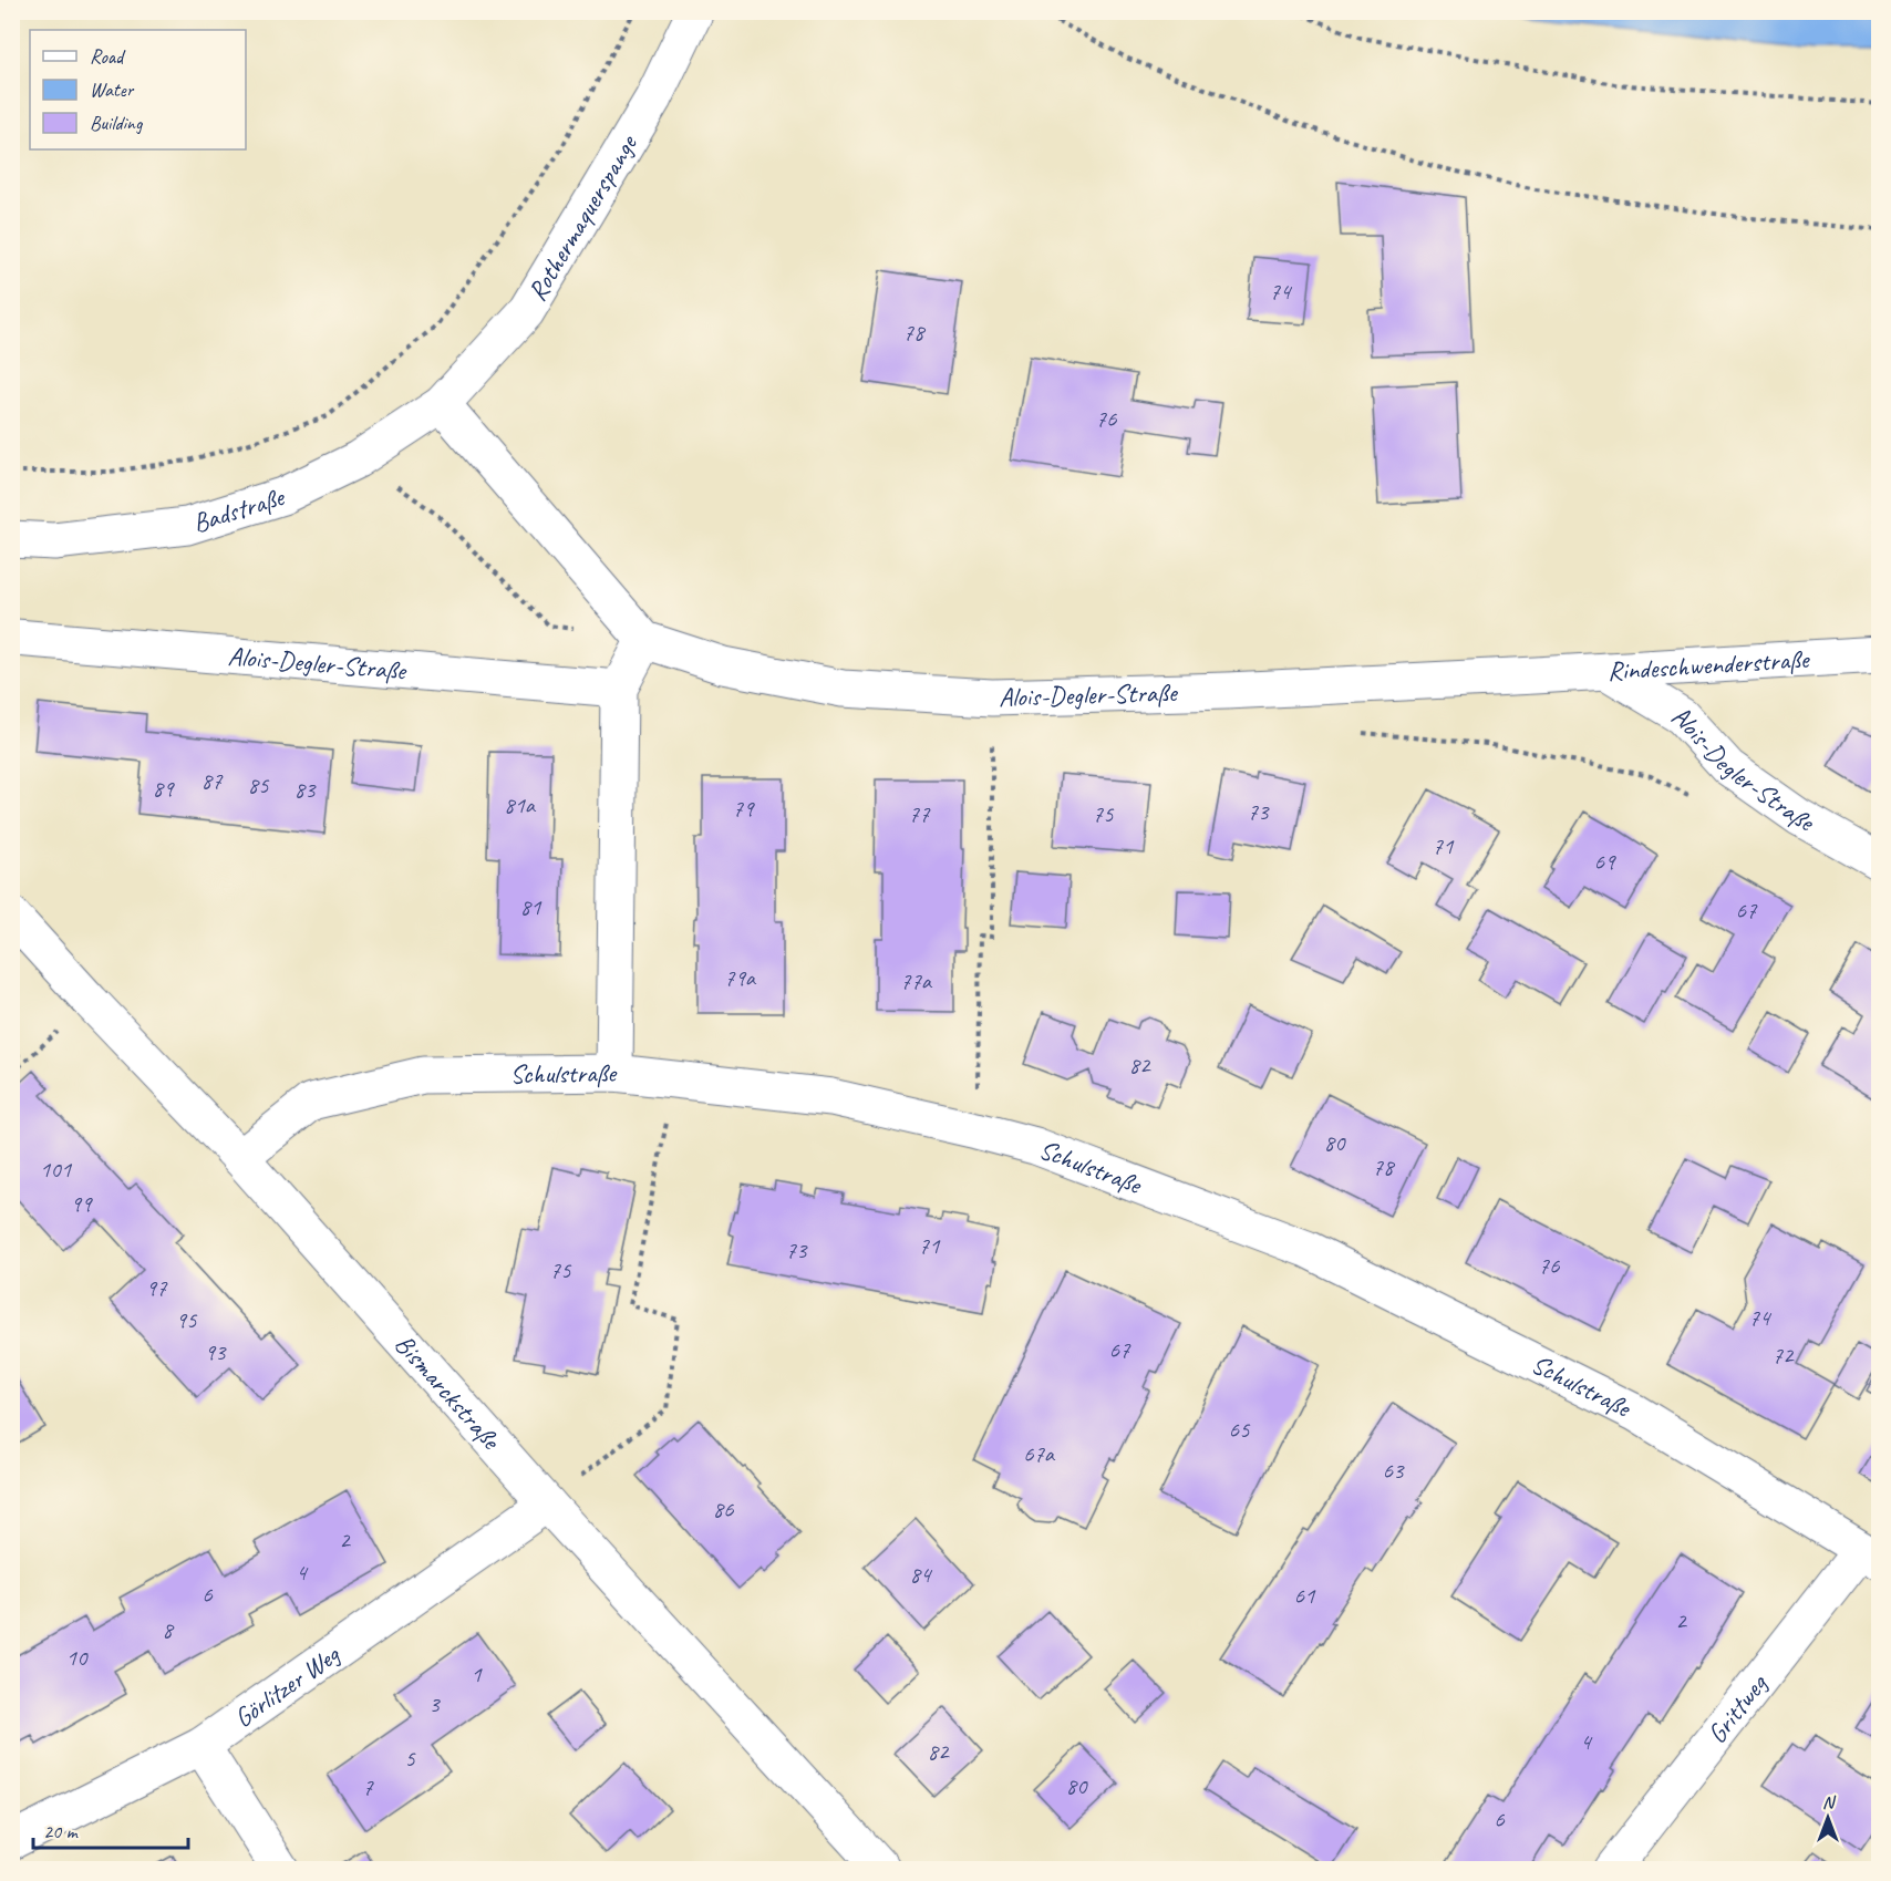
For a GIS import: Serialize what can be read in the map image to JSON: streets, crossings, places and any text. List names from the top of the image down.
{
  "streets": {
    "street": [
      "Rothermaquerspange",
      "Badstraße",
      "Alois-Degler-Straße",
      "Rindeschwenderstraße",
      "Schulstraße",
      "Bismarckstraße",
      "Görlitzer Weg",
      "Grittweg"
    ]
  },
  "crossings": [
    ["Rothermaquerspange", "Badstraße"],
    ["Alois-Degler-Straße", "Rindeschwenderstraße"],
    ["Schulstraße", "Bismarckstraße"],
    ["Schulstraße", "Grittweg"],
    ["Bismarckstraße", "Görlitzer Weg"]
  ],
  "house_numbers": [
    "74",
    "78",
    "76",
    "87",
    "85",
    "89",
    "83",
    "81a",
    "79",
    "73",
    "77",
    "75",
    "71",
    "69",
    "81",
    "67",
    "79a",
    "77a",
    "82",
    "80",
    "78",
    "101",
    "99",
    "71",
    "73",
    "76",
    "75",
    "97",
    "74",
    "95",
    "67",
    "93",
    "72",
    "65",
    "67a",
    "63",
    "86",
    "2",
    "4",
    "84",
    "6",
    "61",
    "2",
    "8",
    "10",
    "1",
    "3",
    "4",
    "82",
    "5",
    "80",
    "7",
    "6"
  ],
  "legend": ["Road", "Water", "Building"],
  "scale_bar": "20 m",
  "north": "top"
}
